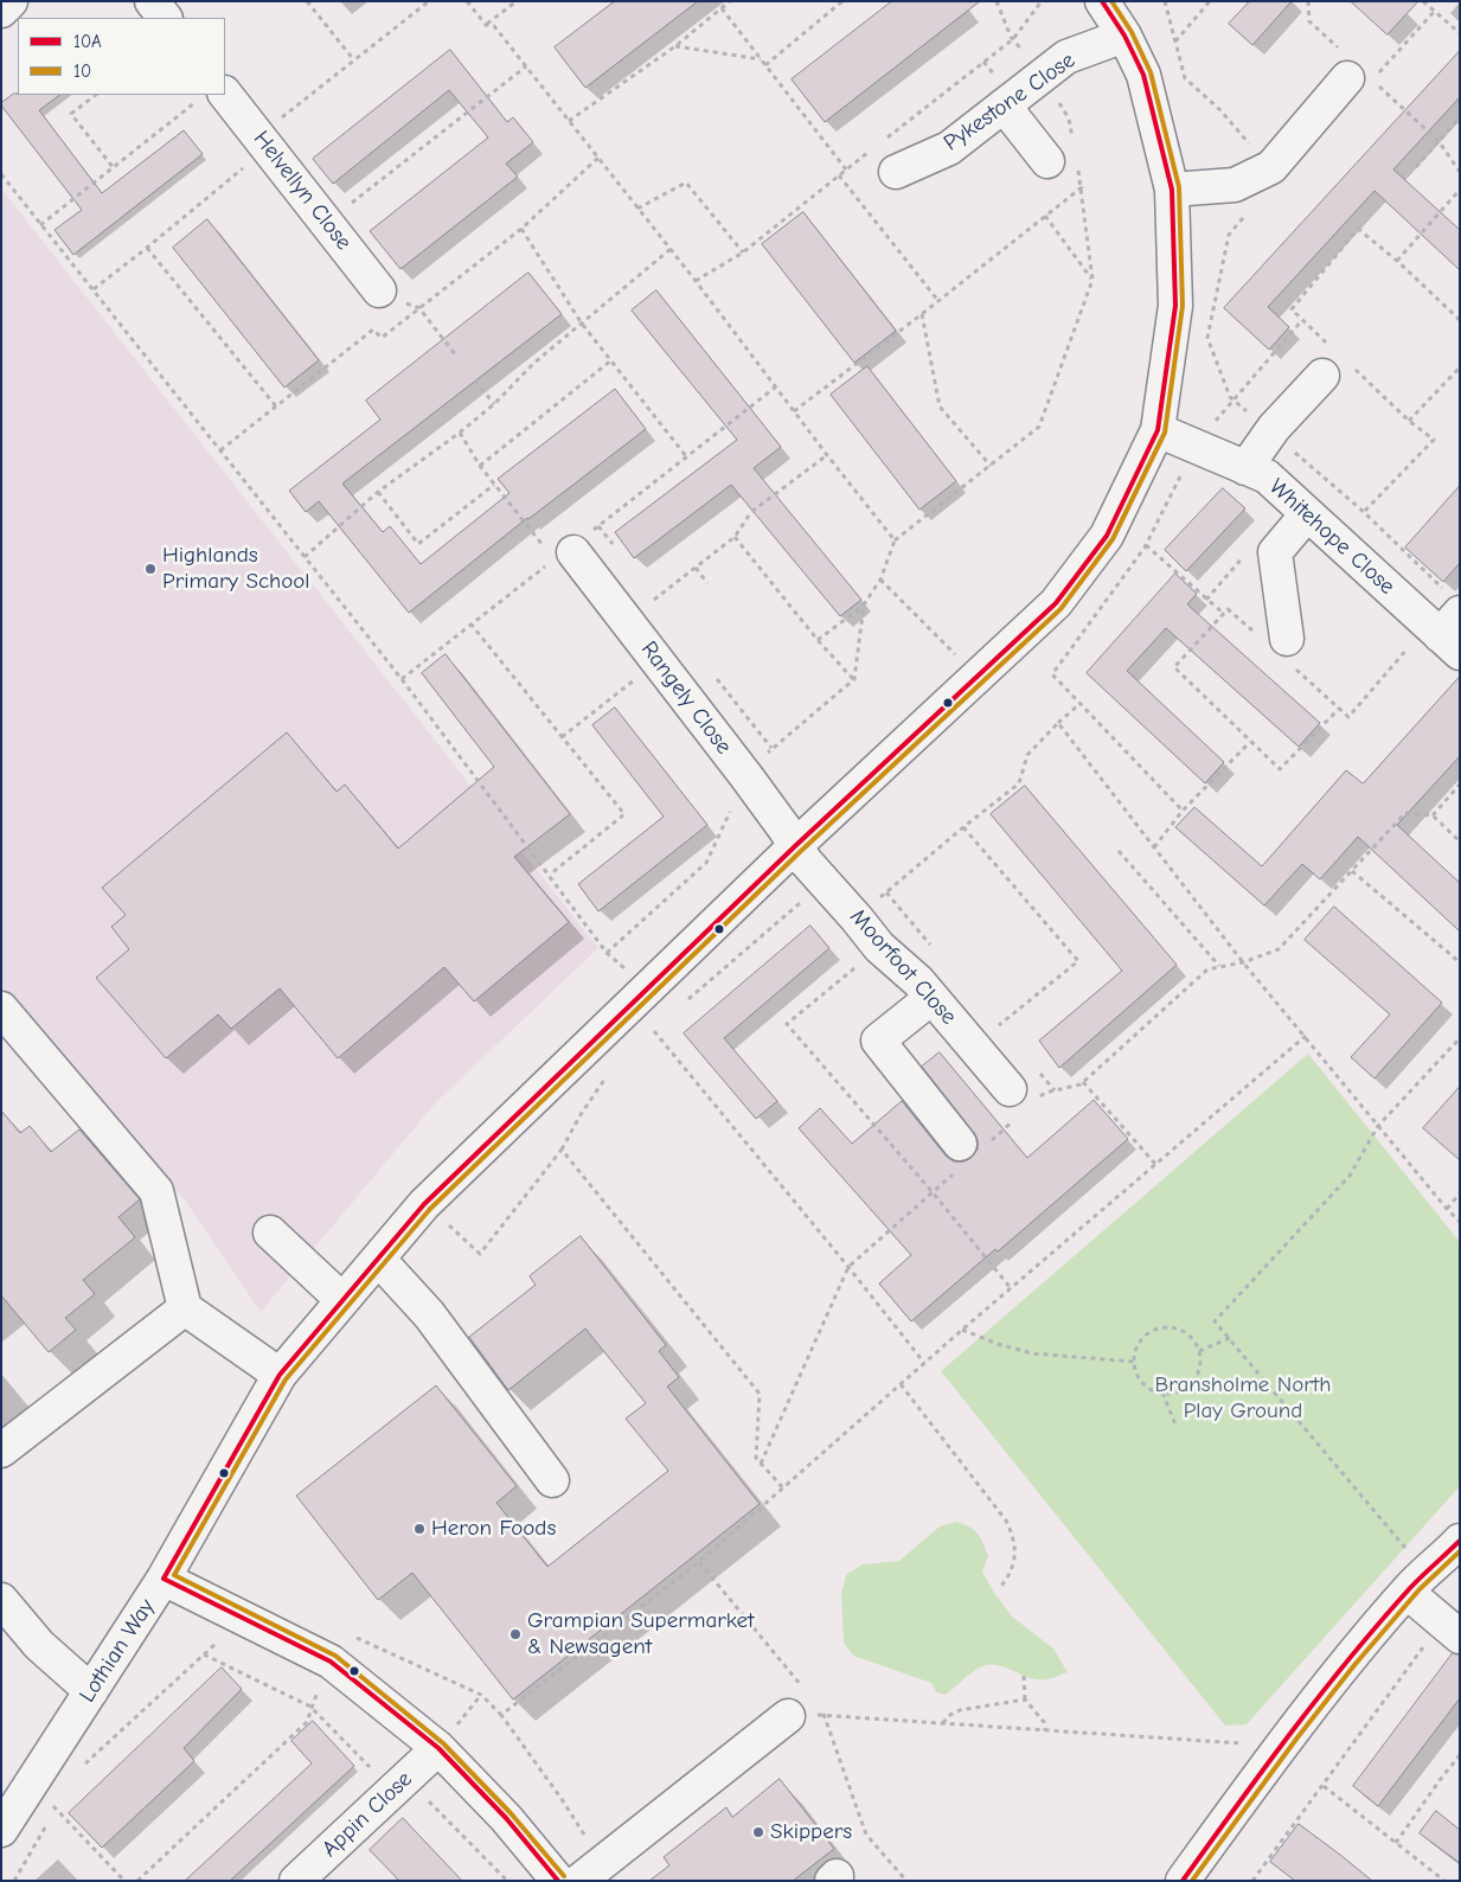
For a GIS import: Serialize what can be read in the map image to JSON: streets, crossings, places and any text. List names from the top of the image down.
{
  "streets": {
    "street": [
      "Pykestone Close",
      "Helvellyn Close",
      "Whitehope Close",
      "Rangely Close",
      "Moorfoot Close",
      "Lothian Way",
      "Appin Close"
    ]
  },
  "crossings": [
    ["Pykestone Close", "Lothian Way"],
    ["Whitehope Close", "Lothian Way"],
    ["Rangely Close", "Moorfoot Close"],
    ["Rangely Close", "Lothian Way"],
    ["Moorfoot Close", "Lothian Way"]
  ],
  "parks": ["Bransholme North Play Ground"],
  "places": [
    "Highlands Primary School",
    "Heron Foods",
    "Grampian Supermarket & Newsagent",
    "Skippers"
  ],
  "lines": ["transit line 10A", "transit line 10"],
  "legend": ["10A", "10"]
}
